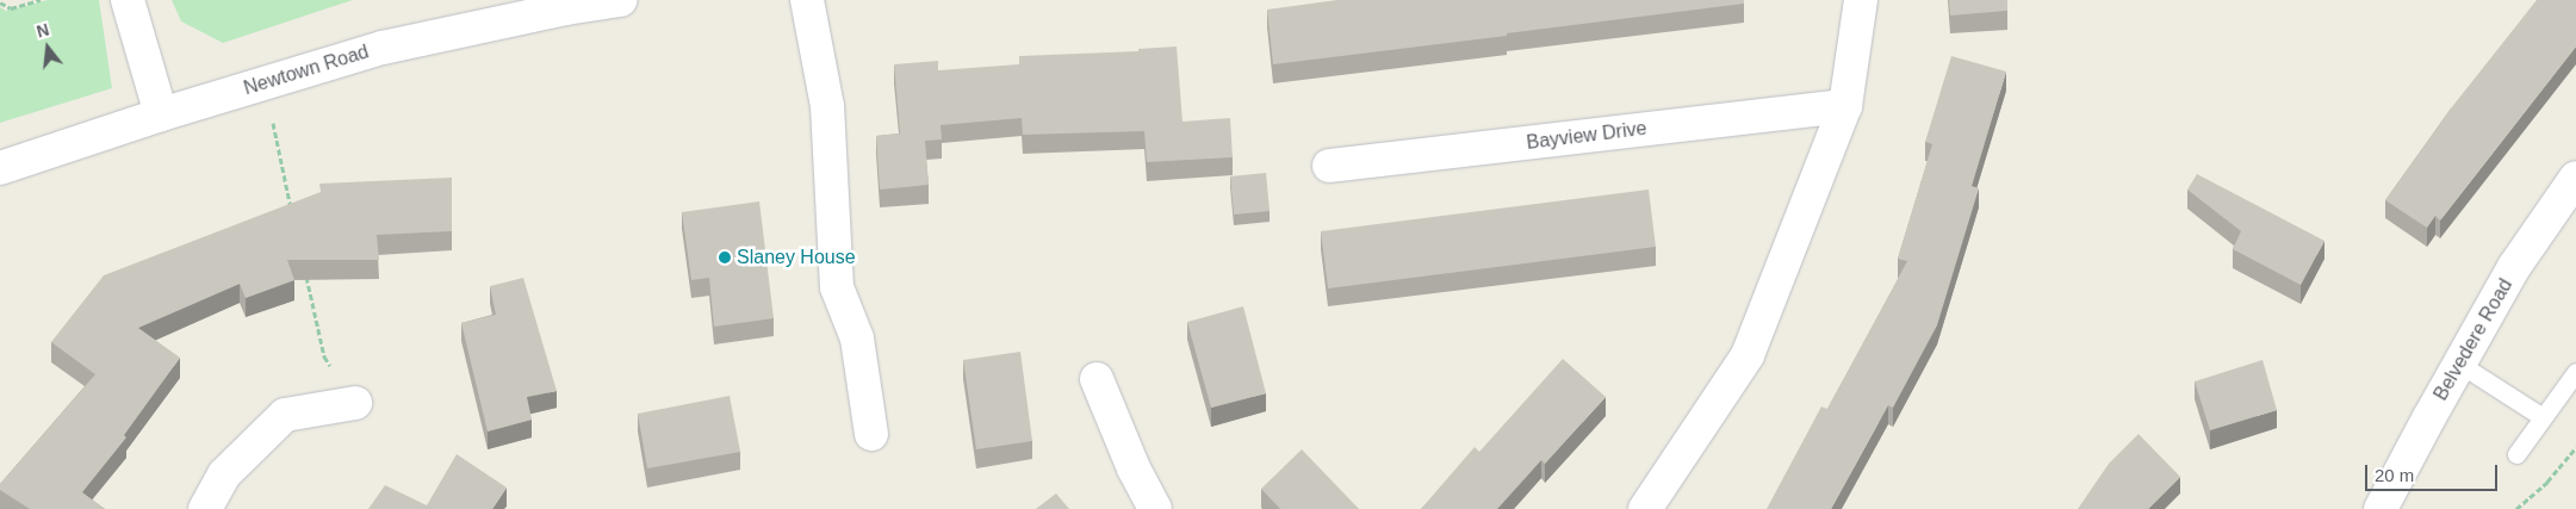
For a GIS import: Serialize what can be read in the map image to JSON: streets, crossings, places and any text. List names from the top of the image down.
{
  "streets": {
    "street": ["Newtown Road", "Bayview Drive", "Belvedere Road"]
  },
  "places": ["Slaney House"],
  "scale_bar": "20 m",
  "north": "top"
}
